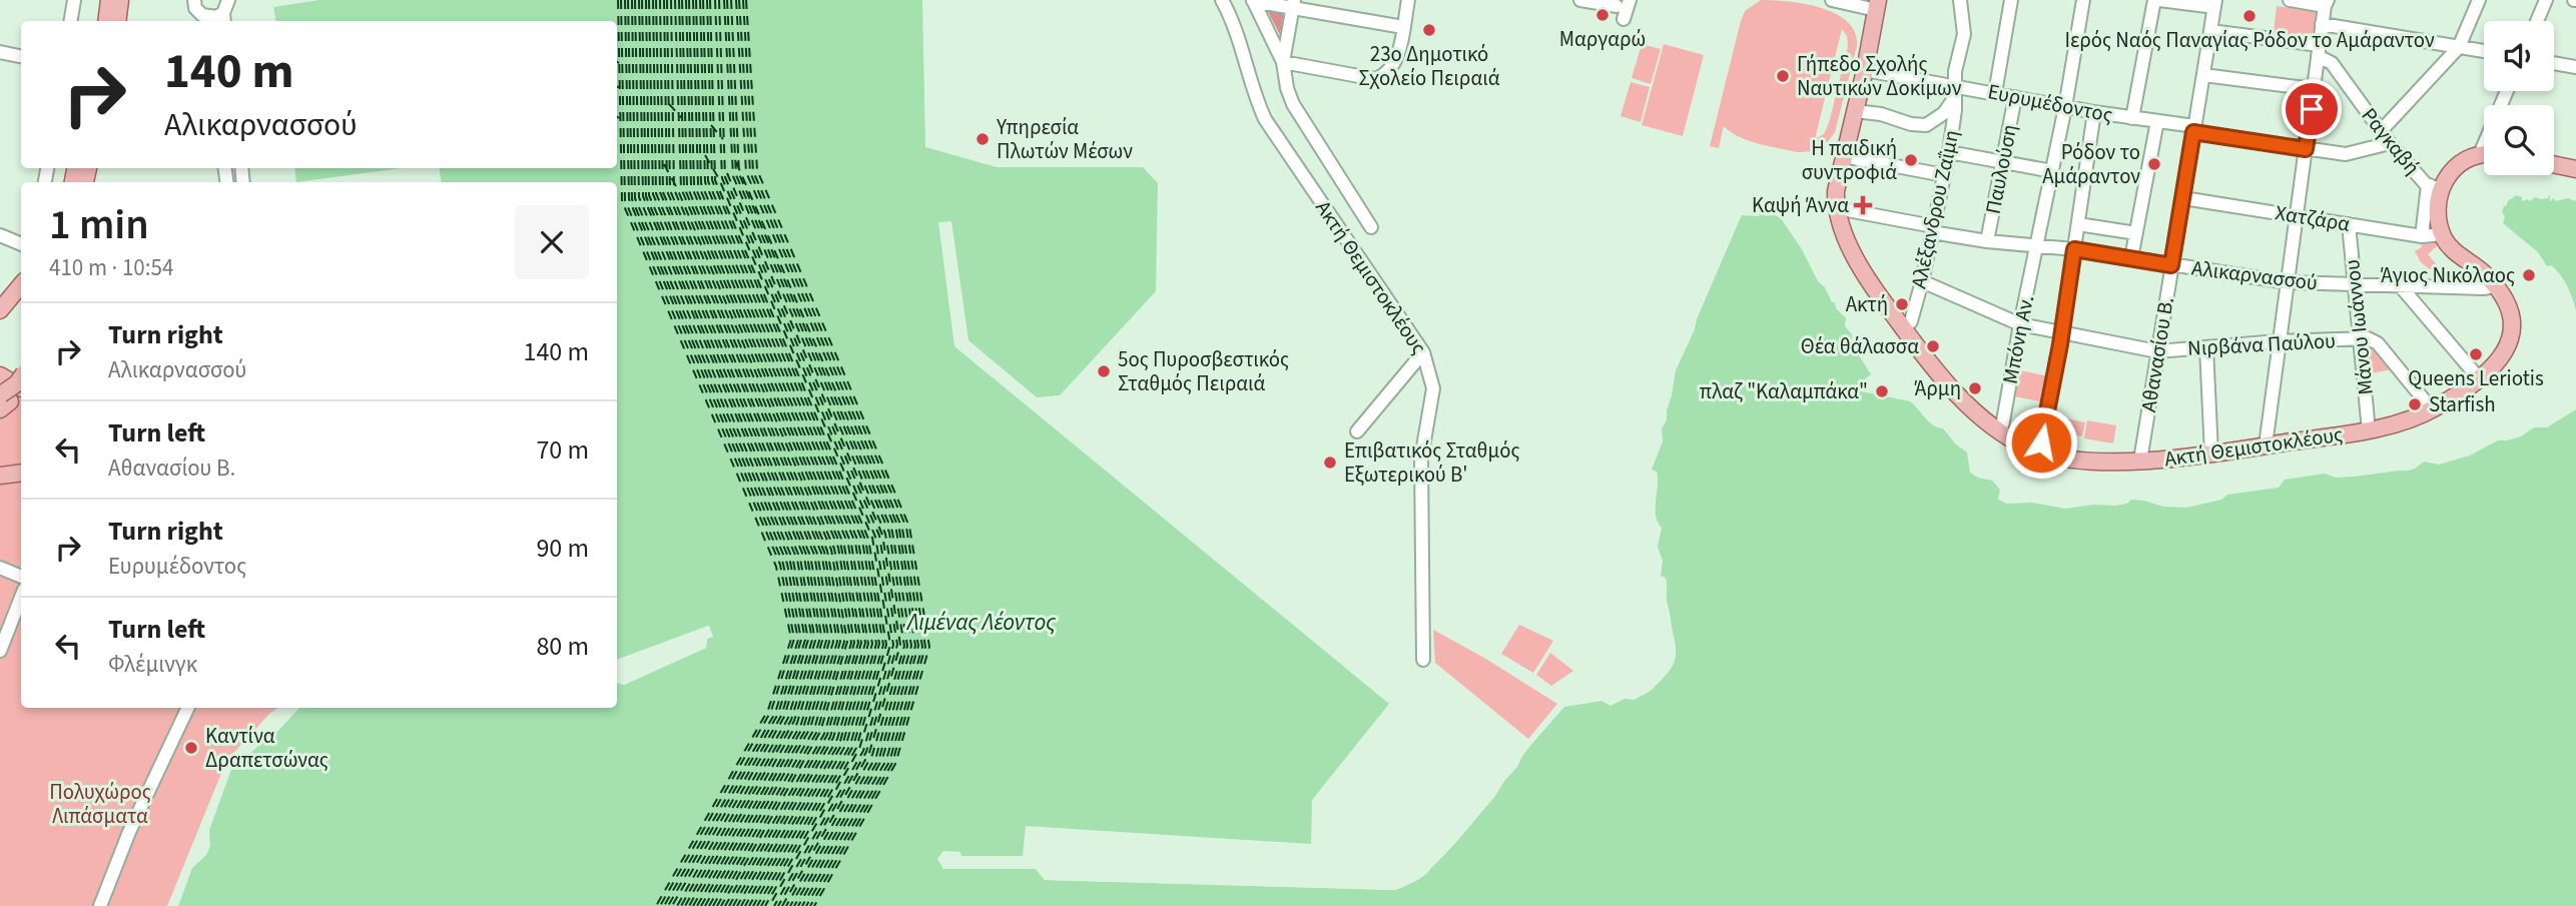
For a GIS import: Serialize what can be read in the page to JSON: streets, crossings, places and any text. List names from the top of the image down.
{
  "streets": {
    "main road": ["Ακτή Θεμιστοκλέους"],
    "street": [
      "Ευρυμέδοντος",
      "Ραγκαβή",
      "Παυλούση",
      "Αλέξανδρου Ζαΐμη",
      "Χατζάρα",
      "Αλικαρνασσού",
      "Μάνου Ιωάννου",
      "Μπόνη Αν.",
      "Νιρβάνα Παύλου",
      "Αθανασίου Β."
    ]
  },
  "crossings": [
    ["Ευρυμέδοντος", "Ραγκαβή"],
    ["Ευρυμέδοντος", "Παυλούση"],
    ["Ευρυμέδοντος", "Αλέξανδρου Ζαΐμη"],
    ["Ευρυμέδοντος", "Μπόνη Αν."],
    ["Ευρυμέδοντος", "Αθανασίου Β."],
    ["Παυλούση", "Αλικαρνασσού"],
    ["Αλέξανδρου Ζαΐμη", "Αλικαρνασσού"],
    ["Αλέξανδρου Ζαΐμη", "Ακτή Θεμιστοκλέους"],
    ["Αλέξανδρου Ζαΐμη", "Νιρβάνα Παύλου"],
    ["Χατζάρα", "Ακτή Θεμιστοκλέους"],
    ["Χατζάρα", "Μάνου Ιωάννου"],
    ["Χατζάρα", "Αθανασίου Β."],
    ["Αλικαρνασσού", "Ακτή Θεμιστοκλέους"],
    ["Αλικαρνασσού", "Μάνου Ιωάννου"],
    ["Αλικαρνασσού", "Μπόνη Αν."],
    ["Αλικαρνασσού", "Αθανασίου Β."],
    ["Ακτή Θεμιστοκλέους", "Μάνου Ιωάννου"],
    ["Ακτή Θεμιστοκλέους", "Μπόνη Αν."],
    ["Ακτή Θεμιστοκλέους", "Αθανασίου Β."],
    ["Μάνου Ιωάννου", "Νιρβάνα Παύλου"],
    ["Μπόνη Αν.", "Νιρβάνα Παύλου"],
    ["Νιρβάνα Παύλου", "Αθανασίου Β."]
  ],
  "water": ["Λιμένας Λέοντος"],
  "parks": ["Πολυχώρος Λιπάσματα"],
  "places": {
    "other": [
      "Μαργαρώ",
      "Ιερός Ναός Παναγίας Ρόδον το Αμάραντον",
      "23ο Δημοτικό Σχολείο Πειραιά",
      "Γήπεδο Σχολής Ναυτικών Δοκίμων",
      "Υπηρεσία Πλωτών Μέσων",
      "Η παιδική συντροφιά",
      "Ρόδον το Αμάραντον",
      "Άγιος Νικόλαος",
      "Ακτή",
      "Θέα θάλασσα",
      "Queens Leriotis",
      "5ος Πυροσβεστικός Σταθμός Πειραιά",
      "Άρμη",
      "πλαζ \"Καλαμπάκα\"",
      "Starfish",
      "Επιβατικός Σταθμός Εξωτερικού Β'",
      "Καντίνα Δραπετσώνας"
    ],
    "health": ["Καψή Άννα"]
  },
  "page": {
    "turn": ["140 m", "Αλικαρνασσού"],
    "heading": ["1 min", "410 m · 10:54"],
    "list": [
      {
        "name": "Turn right",
        "note": "Αλικαρνασσού",
        "value": "140 m"
      },
      {
        "name": "Turn left",
        "note": "Αθανασίου Β.",
        "value": "70 m"
      },
      {
        "name": "Turn right",
        "note": "Ευρυμέδοντος",
        "value": "90 m"
      },
      {
        "name": "Turn left",
        "note": "Φλέμινγκ",
        "value": "80 m"
      }
    ]
  }
}
